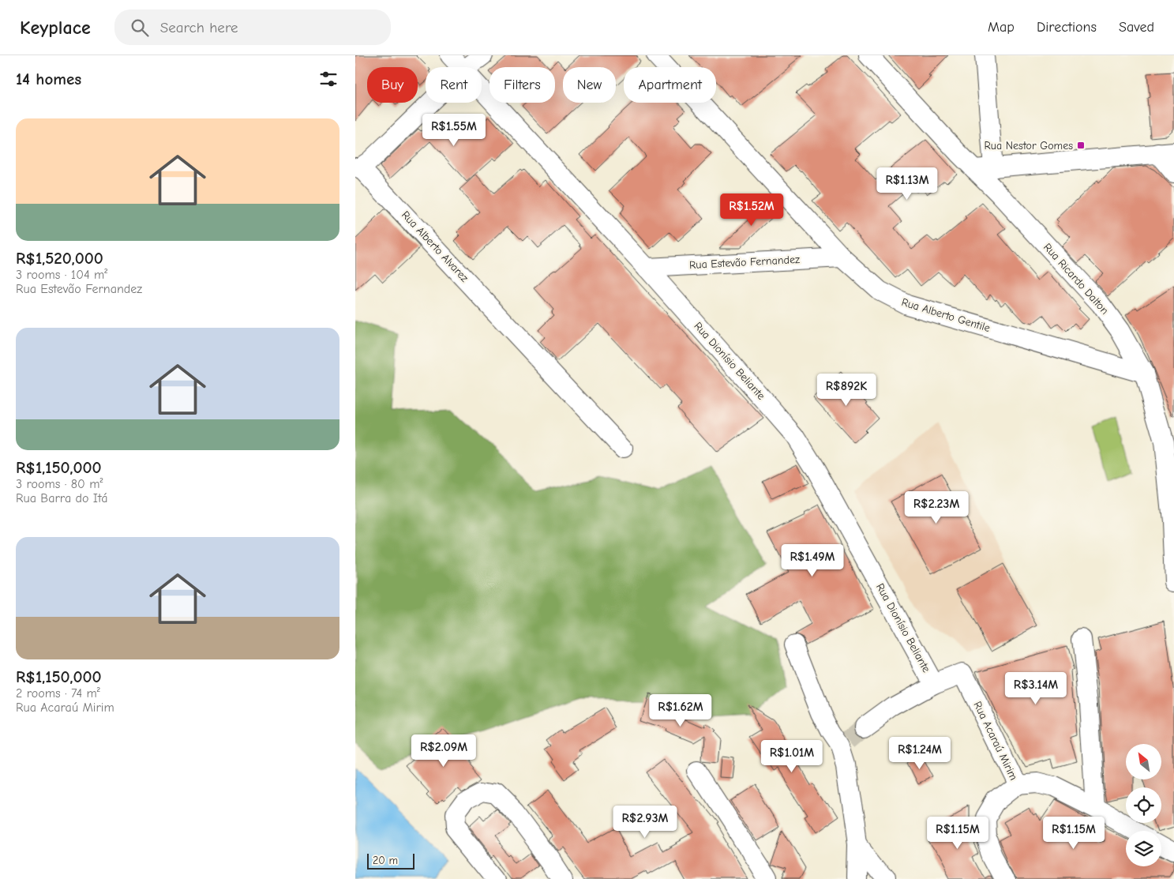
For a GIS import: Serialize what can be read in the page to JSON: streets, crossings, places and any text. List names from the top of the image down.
{
  "streets": {
    "street": [
      "Rua Alberto Alvarez",
      "Rua Estevão Fernandez",
      "Rua Ricardo Dalton",
      "Rua Alberto Gentile",
      "Rua Dionísio Beliante",
      "Rua Acaraú Mirim"
    ]
  },
  "crossings": [
    ["Rua Estevão Fernandez", "Rua Alberto Gentile"],
    ["Rua Estevão Fernandez", "Rua Dionísio Beliante"],
    ["Rua Ricardo Dalton", "Rua Alberto Gentile"],
    ["Rua Dionísio Beliante", "Rua Acaraú Mirim"]
  ],
  "places": {
    "transit": ["Rua Nestor Gomes"]
  },
  "scale_bar": "20 m",
  "north": "top left",
  "page": {
    "header": "Keyplace",
    "search": "Search here",
    "nav": ["Map", "Directions", "Saved"],
    "heading": "14 homes",
    "chip": [
      "Buy",
      "Rent",
      "Filters",
      "New",
      "Apartment"
    ],
    "list": [
      {
        "name": "R$1,520,000",
        "note": "3 rooms · 104 m² · Rua Estevão Fernandez"
      },
      {
        "name": "R$1,150,000",
        "note": "3 rooms · 80 m² · Rua Barra do Itá"
      },
      {
        "name": "R$1,150,000",
        "note": "2 rooms · 74 m² · Rua Acaraú Mirim"
      }
    ],
    "price": [
      "R$1.55M",
      "R$1.13M",
      "R$1.52M",
      "R$892K",
      "R$2.23M",
      "R$1.49M",
      "R$3.14M",
      "R$1.62M",
      "R$2.09M",
      "R$1.24M",
      "R$1.01M",
      "R$2.93M",
      "R$1.15M",
      "R$1.15M"
    ],
    "scale": "20 m"
  }
}
